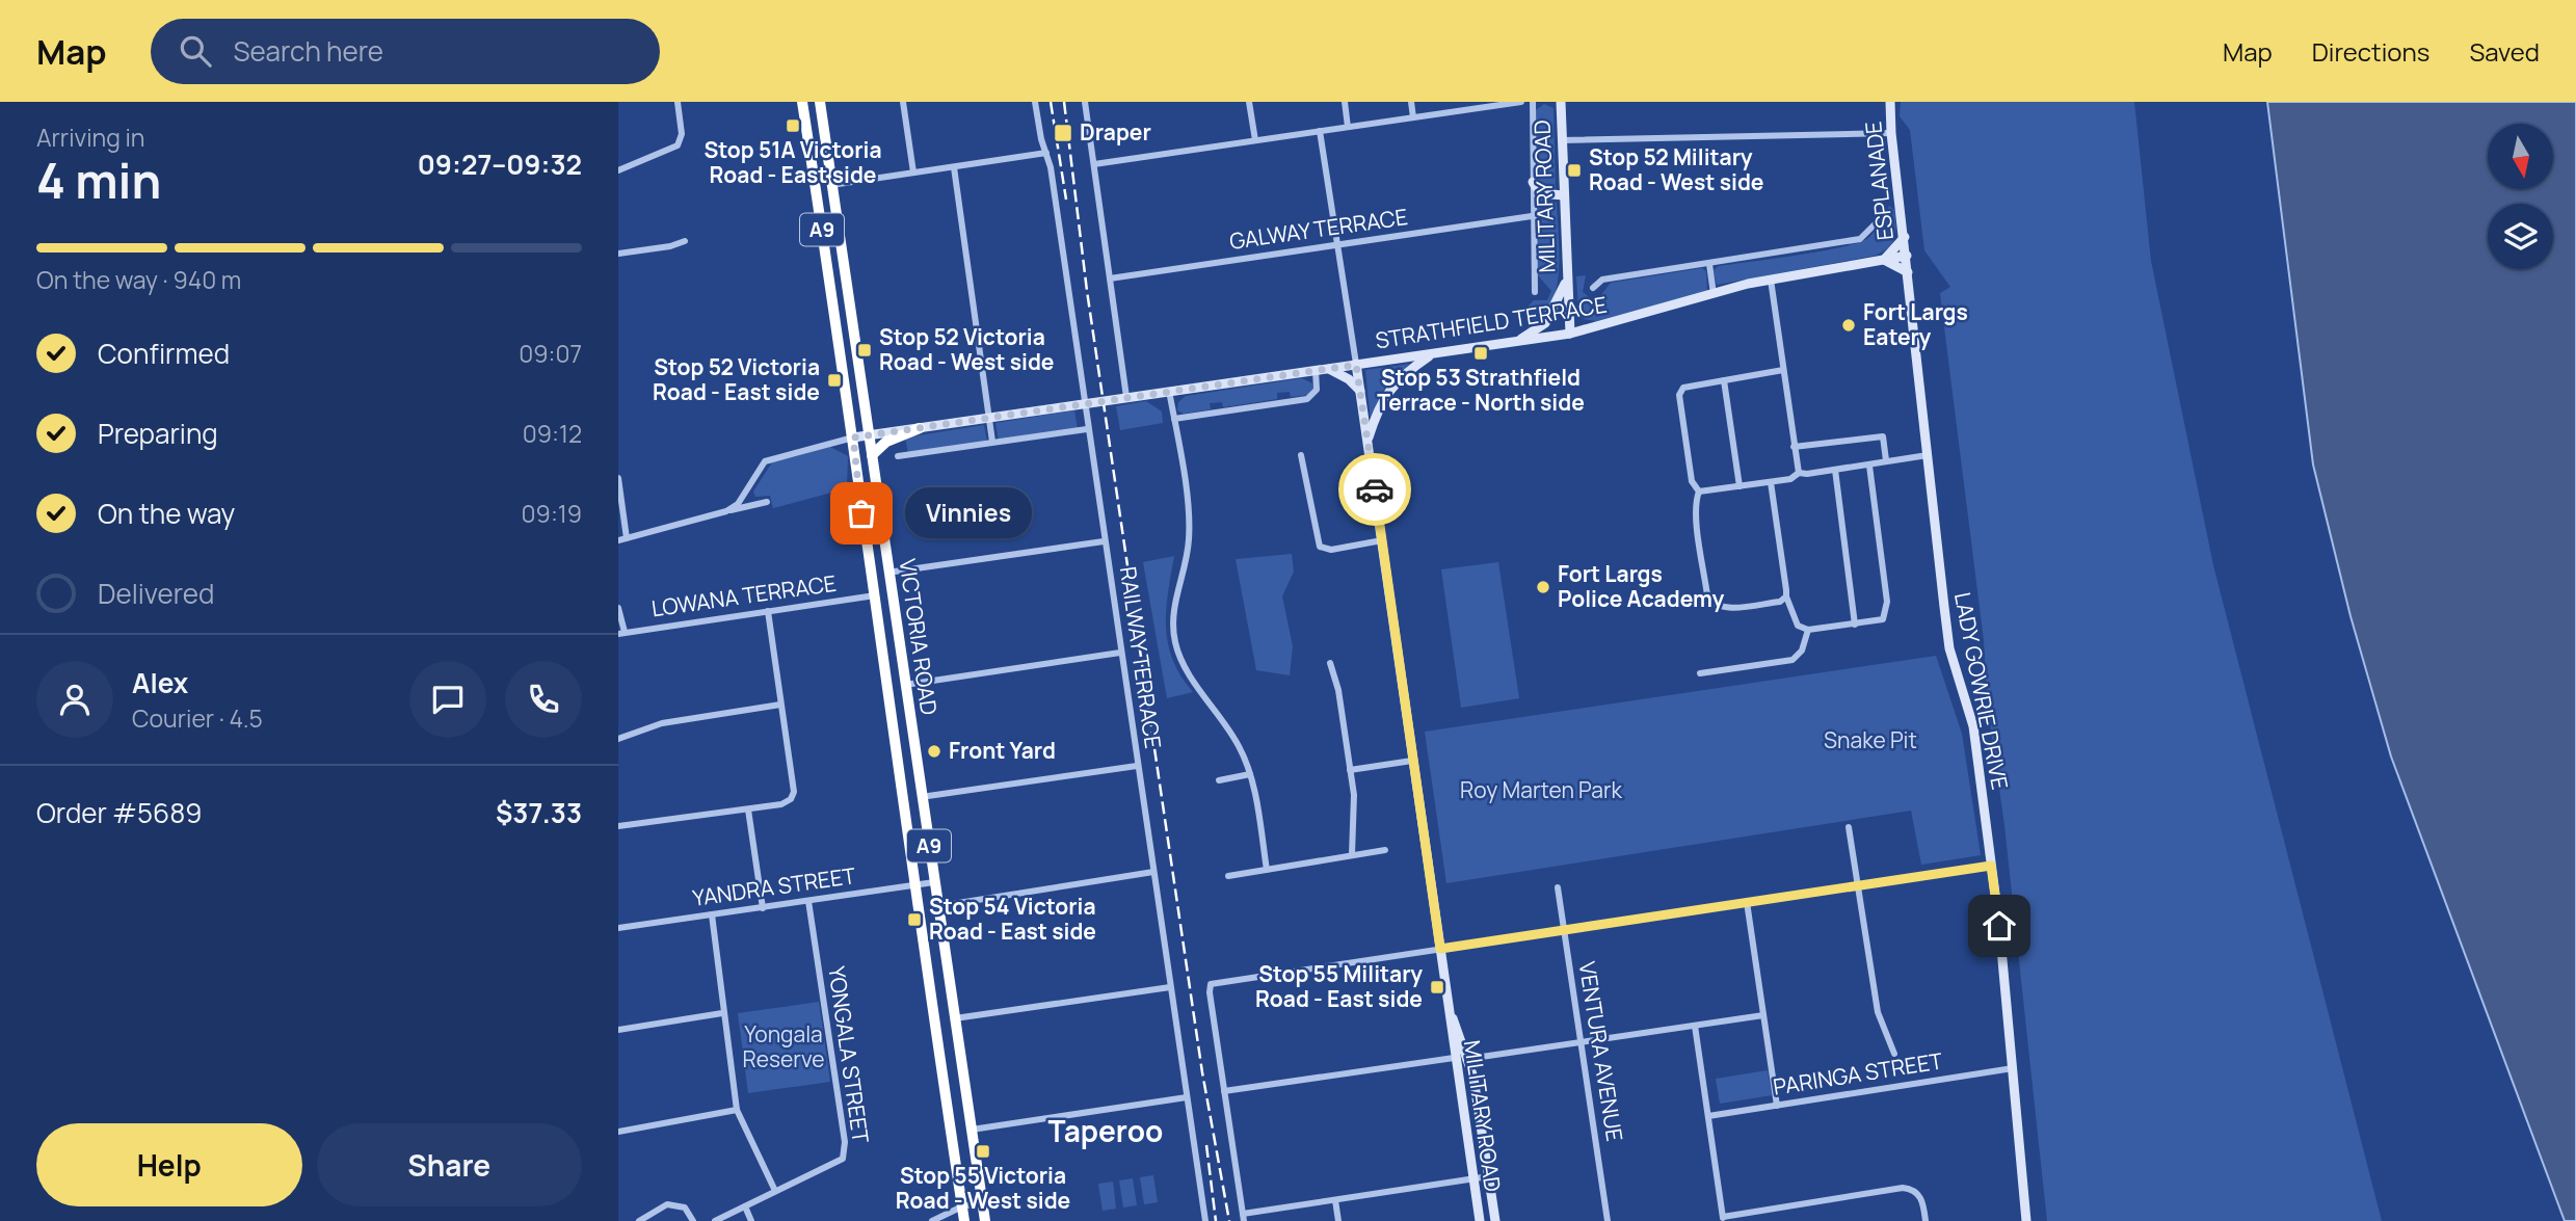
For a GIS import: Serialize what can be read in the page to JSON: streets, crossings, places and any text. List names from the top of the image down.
{
  "streets": {
    "highway": ["A9", "VICTORIA ROAD"],
    "main road": [
      "ESPLANADE",
      "MILITARY ROAD",
      "STRATHFIELD TERRACE",
      "LADY GOWRIE DRIVE"
    ],
    "street": [
      "GALWAY TERRACE",
      "LOWANA TERRACE",
      "RAILWAY TERRACE",
      "YANDRA STREET",
      "VENTURA AVENUE",
      "YONGALA STREET",
      "PARINGA STREET"
    ]
  },
  "crossings": [
    ["ESPLANADE", "STRATHFIELD TERRACE"],
    ["ESPLANADE", "LADY GOWRIE DRIVE"],
    ["MILITARY ROAD", "GALWAY TERRACE"],
    ["MILITARY ROAD", "STRATHFIELD TERRACE"],
    ["STRATHFIELD TERRACE", "VICTORIA ROAD"],
    ["STRATHFIELD TERRACE", "RAILWAY TERRACE"],
    ["STRATHFIELD TERRACE", "LADY GOWRIE DRIVE"],
    ["LOWANA TERRACE", "VICTORIA ROAD"],
    ["VICTORIA ROAD", "YANDRA STREET"],
    ["LADY GOWRIE DRIVE", "PARINGA STREET"],
    ["YANDRA STREET", "YONGALA STREET"]
  ],
  "districts": ["Taperoo"],
  "parks": ["Snake Pit", "Roy Marten Park", "Yongala Reserve"],
  "places": {
    "transit": [
      "Stop 51A Victoria Road - East side",
      "Draper",
      "Stop 52 Military Road - West side",
      "Stop 52 Victoria Road - West side",
      "Stop 53 Strathfield Terrace - North side",
      "Stop 52 Victoria Road - East side",
      "Stop 54 Victoria Road - East side",
      "Stop 55 Military Road - East side",
      "Stop 55 Victoria Road - West side"
    ],
    "other": [
      "Fort Largs Eatery",
      "Vinnies",
      "Fort Largs Police Academy",
      "Front Yard"
    ]
  },
  "north": "bottom",
  "page": {
    "header": "Map",
    "search": "Search here",
    "nav": ["Map", "Directions", "Saved"],
    "heading": ["4 min", "Arriving in", "09:27–09:32"],
    "panel": [
      "Alex",
      "Courier · 4.5",
      "Order #5689",
      "$37.33"
    ],
    "bar": "On the way · 940 m",
    "list": [
      ["Confirmed", "09:07"],
      ["Preparing", "09:12"],
      ["On the way", "09:19"],
      "Delivered"
    ],
    "bubble": "Vinnies",
    "buttons": ["Help", "Share"]
  }
}
